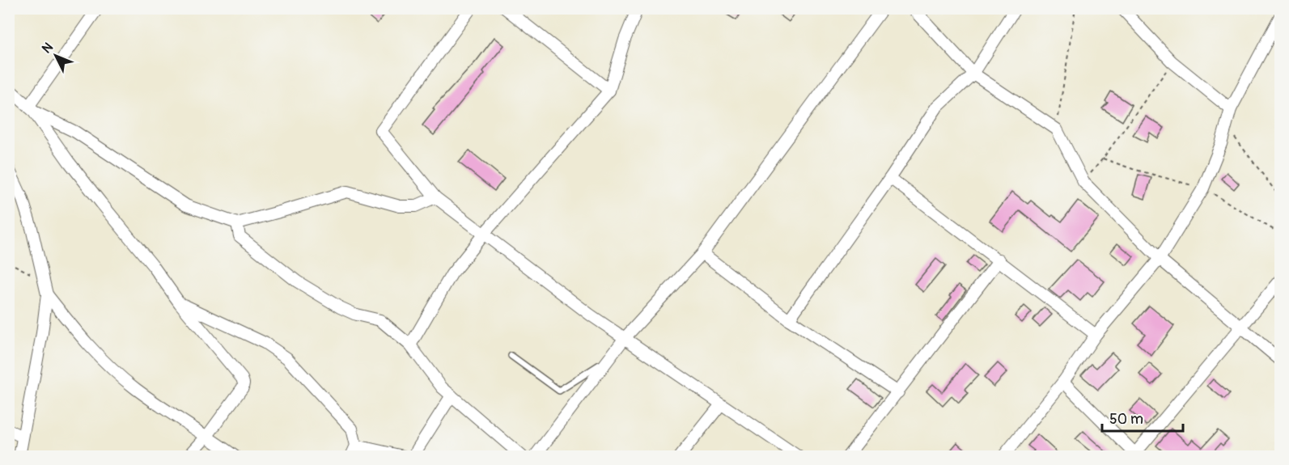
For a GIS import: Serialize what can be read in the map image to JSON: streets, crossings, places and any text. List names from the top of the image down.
{
  "scale_bar": "50 m",
  "north": "top left"
}
